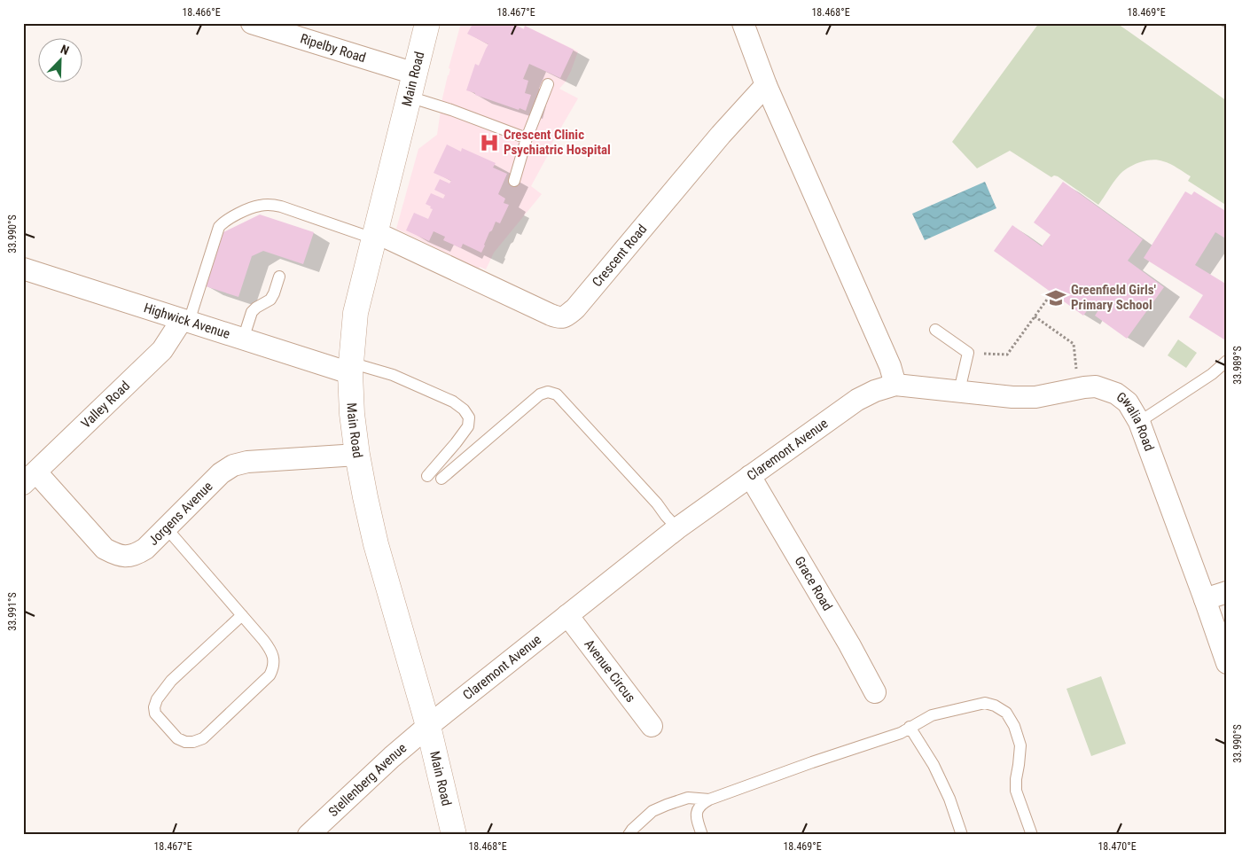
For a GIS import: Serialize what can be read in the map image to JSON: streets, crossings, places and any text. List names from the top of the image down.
{
  "streets": {
    "main road": ["Main Road"],
    "street": [
      "Ripelby Road",
      "Crescent Road",
      "Highwick Avenue",
      "Valley Road",
      "Gwalia Road",
      "Claremont Avenue",
      "Jorgens Avenue",
      "Grace Road",
      "Avenue Circus",
      "Stellenberg Avenue"
    ]
  },
  "crossings": [
    ["Ripelby Road", "Main Road"],
    ["Main Road", "Crescent Road"],
    ["Main Road", "Highwick Avenue"],
    ["Main Road", "Claremont Avenue"],
    ["Main Road", "Jorgens Avenue"],
    ["Main Road", "Stellenberg Avenue"],
    ["Highwick Avenue", "Valley Road"],
    ["Valley Road", "Jorgens Avenue"],
    ["Gwalia Road", "Claremont Avenue"],
    ["Claremont Avenue", "Grace Road"],
    ["Claremont Avenue", "Avenue Circus"],
    ["Claremont Avenue", "Stellenberg Avenue"]
  ],
  "places": {
    "hospital": ["Crescent Clinic Psychiatric Hospital"],
    "school or university": ["Greenfield Girls' Primary School"]
  },
  "north": "top right",
  "coordinates": [
    "18.466°E",
    "18.467°E",
    "18.468°E",
    "18.469°E",
    "33.990°S",
    "33.989°S",
    "33.991°S",
    "18.470°E"
  ]
}
